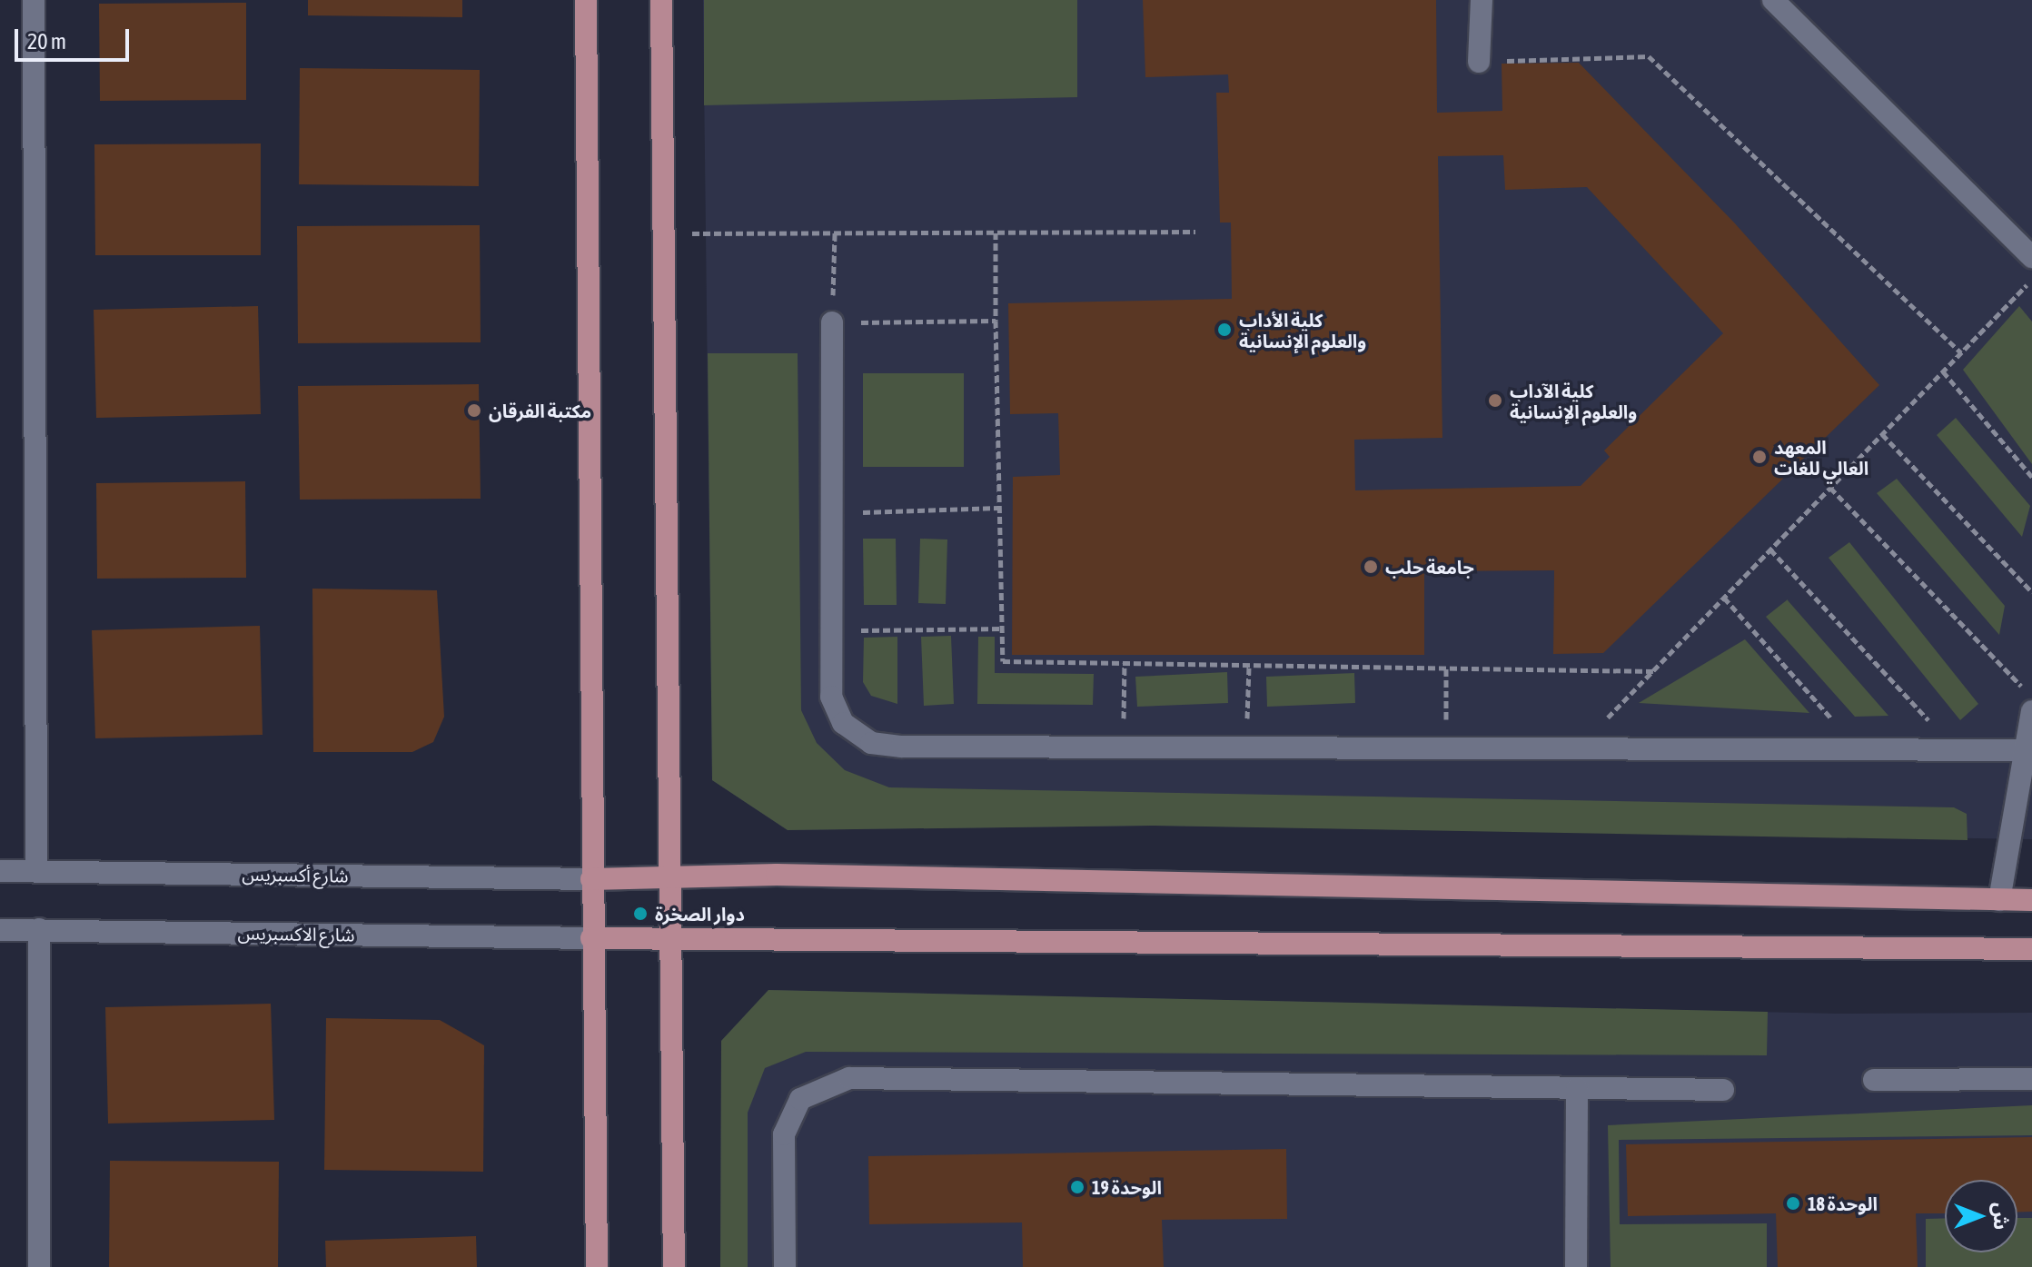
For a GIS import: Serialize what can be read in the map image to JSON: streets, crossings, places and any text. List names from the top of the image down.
{
  "streets": {
    "street": ["شارع أكسبريس", "شارع الاكسبريس"]
  },
  "places": [
    "كلية الأداب والعلوم الإنسانية",
    "كلية الآداب والعلوم الإنسانية",
    "مكتبة الفرقان",
    "المعهد العالي للغات",
    "جامعة حلب",
    "دوار الصخرة",
    "الوحدة 19",
    "الوحدة 18"
  ],
  "scale_bar": "20 m",
  "north": "right"
}
